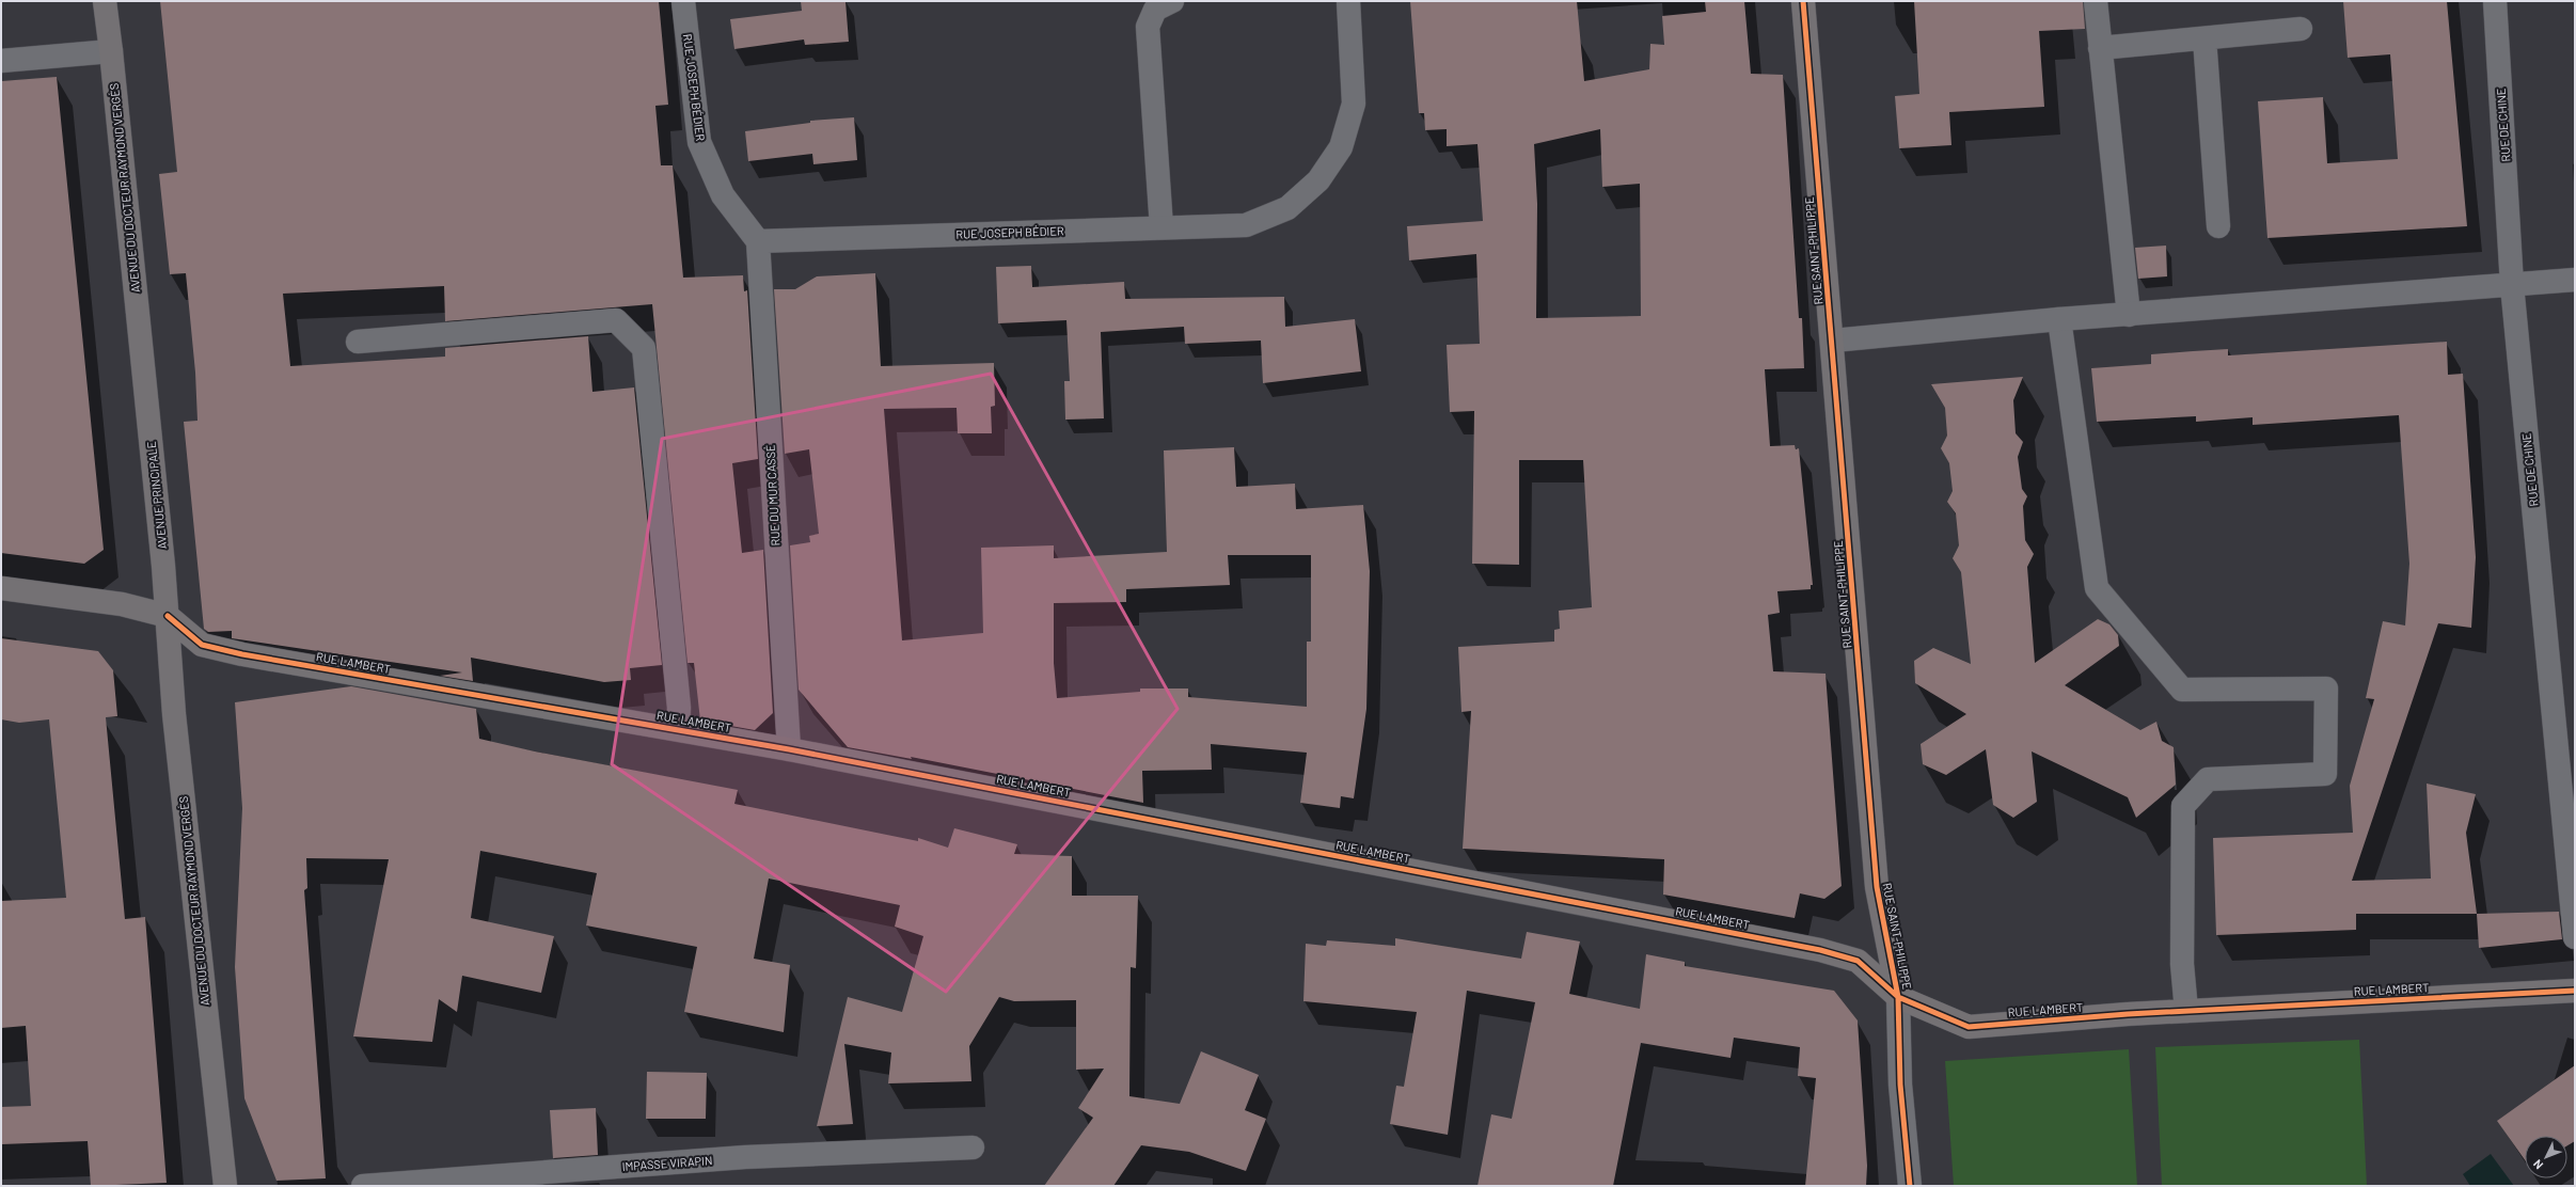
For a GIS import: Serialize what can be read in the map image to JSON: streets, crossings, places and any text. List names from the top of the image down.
{
  "streets": {
    "street": [
      "RUE JOSEPH BÉDIER",
      "RUE DE CHINE",
      "AVENUE DU DOCTEUR RAYMOND VERGÈS",
      "RUE SAINT-PHILIPPE",
      "AVENUE PRINCIPALE",
      "RUE DU MUR CASSÉ",
      "RUE LAMBERT",
      "IMPASSE VIRAPIN"
    ]
  },
  "crossings": [
    ["RUE JOSEPH BÉDIER", "RUE DU MUR CASSÉ"],
    ["AVENUE DU DOCTEUR RAYMOND VERGÈS", "AVENUE PRINCIPALE"],
    ["AVENUE DU DOCTEUR RAYMOND VERGÈS", "RUE LAMBERT"],
    ["RUE SAINT-PHILIPPE", "RUE LAMBERT"],
    ["AVENUE PRINCIPALE", "RUE LAMBERT"],
    ["RUE DU MUR CASSÉ", "RUE LAMBERT"]
  ],
  "north": "bottom left"
}
